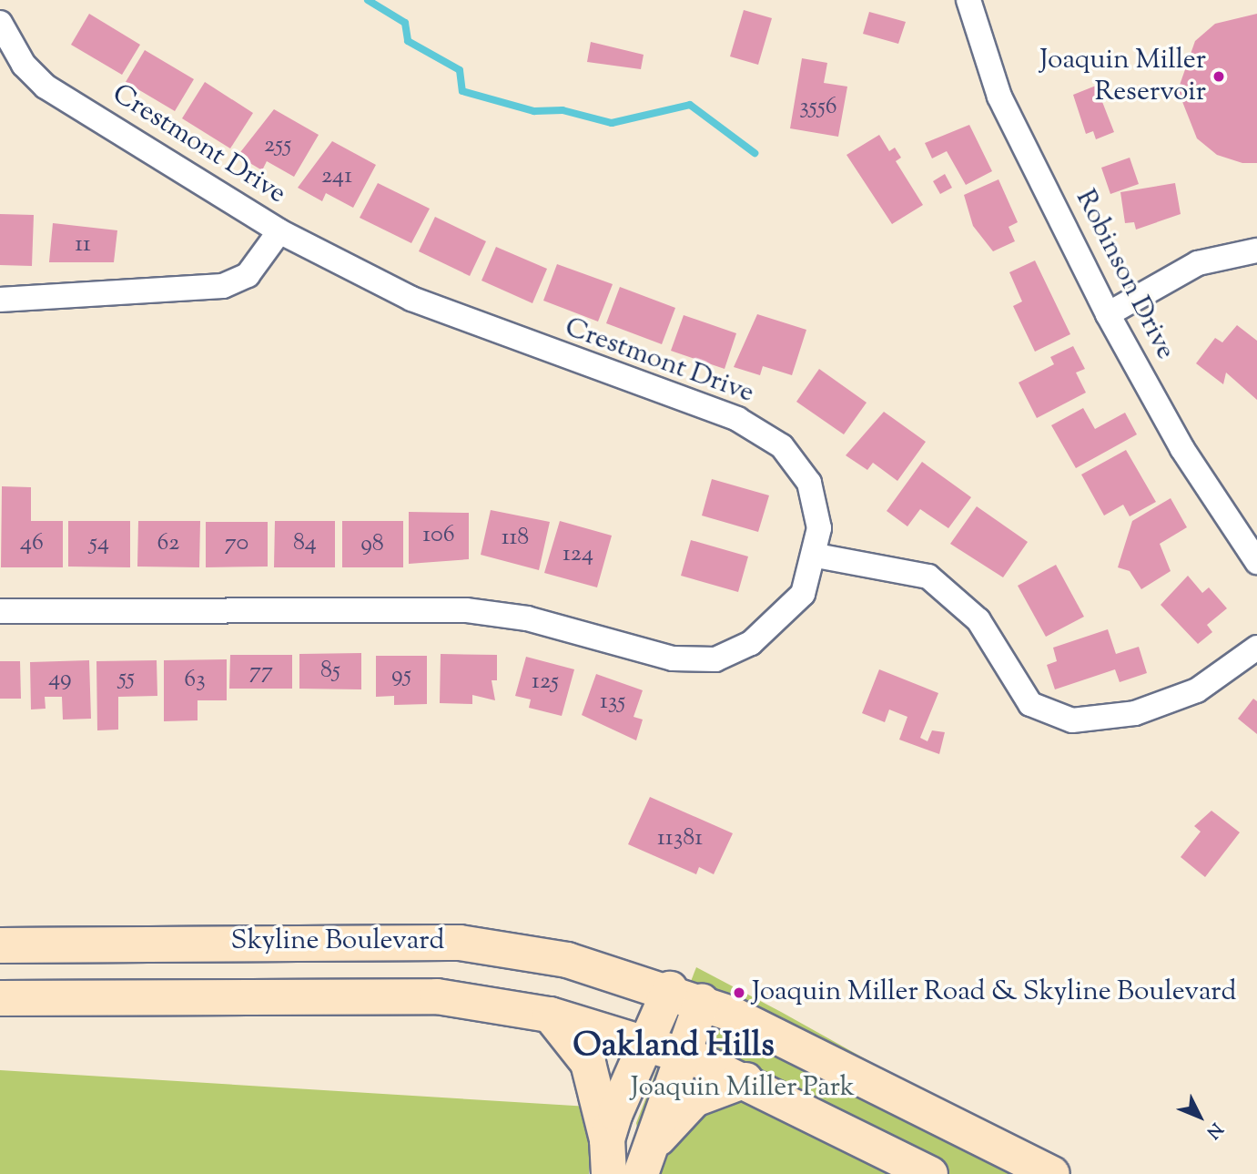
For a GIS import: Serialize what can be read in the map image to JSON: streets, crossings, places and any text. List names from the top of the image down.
{
  "streets": {
    "main road": ["Skyline Boulevard"],
    "street": ["Crestmont Drive", "Robinson Drive"]
  },
  "districts": ["Oakland Hills"],
  "parks": ["Joaquin Miller Park"],
  "places": ["Joaquin Miller Reservoir", "Joaquin Miller Road & Skyline Boulevard"],
  "house_numbers": [
    "3556",
    "255",
    "241",
    "11",
    "106",
    "118",
    "46",
    "54",
    "62",
    "70",
    "84",
    "98",
    "124",
    "85",
    "77",
    "95",
    "55",
    "49",
    "63",
    "125",
    "135",
    "11381"
  ],
  "north": "bottom right"
}
